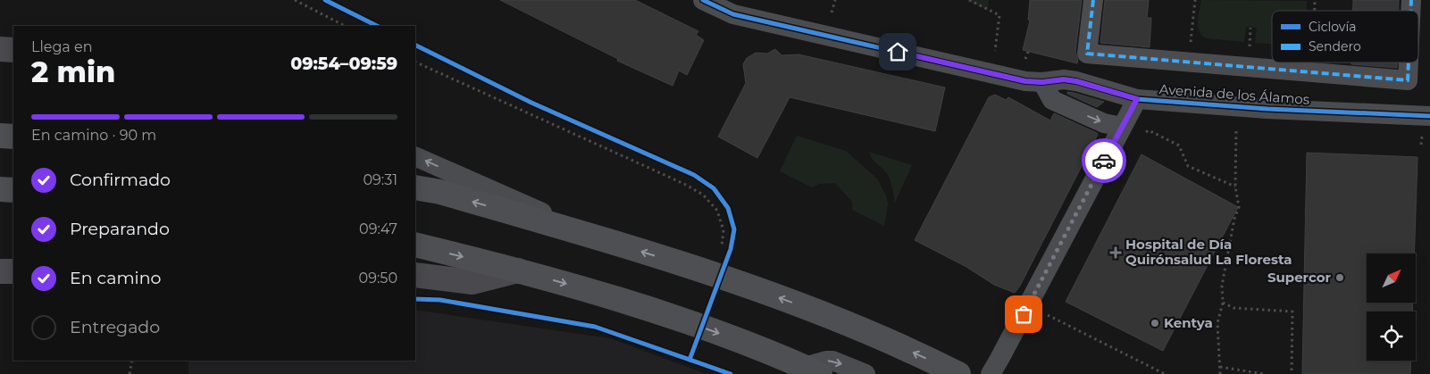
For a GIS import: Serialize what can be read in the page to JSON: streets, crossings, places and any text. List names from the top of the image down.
{
  "streets": {
    "street": ["Avenida de los Álamos"]
  },
  "places": {
    "health": ["Hospital de Día Quirónsalud La Floresta"],
    "other": ["Supercor", "Kentya"]
  },
  "legend": ["Ciclovía", "Sendero"],
  "north": "top right",
  "page": {
    "heading": ["2 min", "Llega en", "09:54–09:59"],
    "bar": "En camino · 90 m",
    "list": [
      ["Confirmado", "09:31"],
      ["Preparando", "09:47"],
      ["En camino", "09:50"],
      "Entregado"
    ]
  }
}
